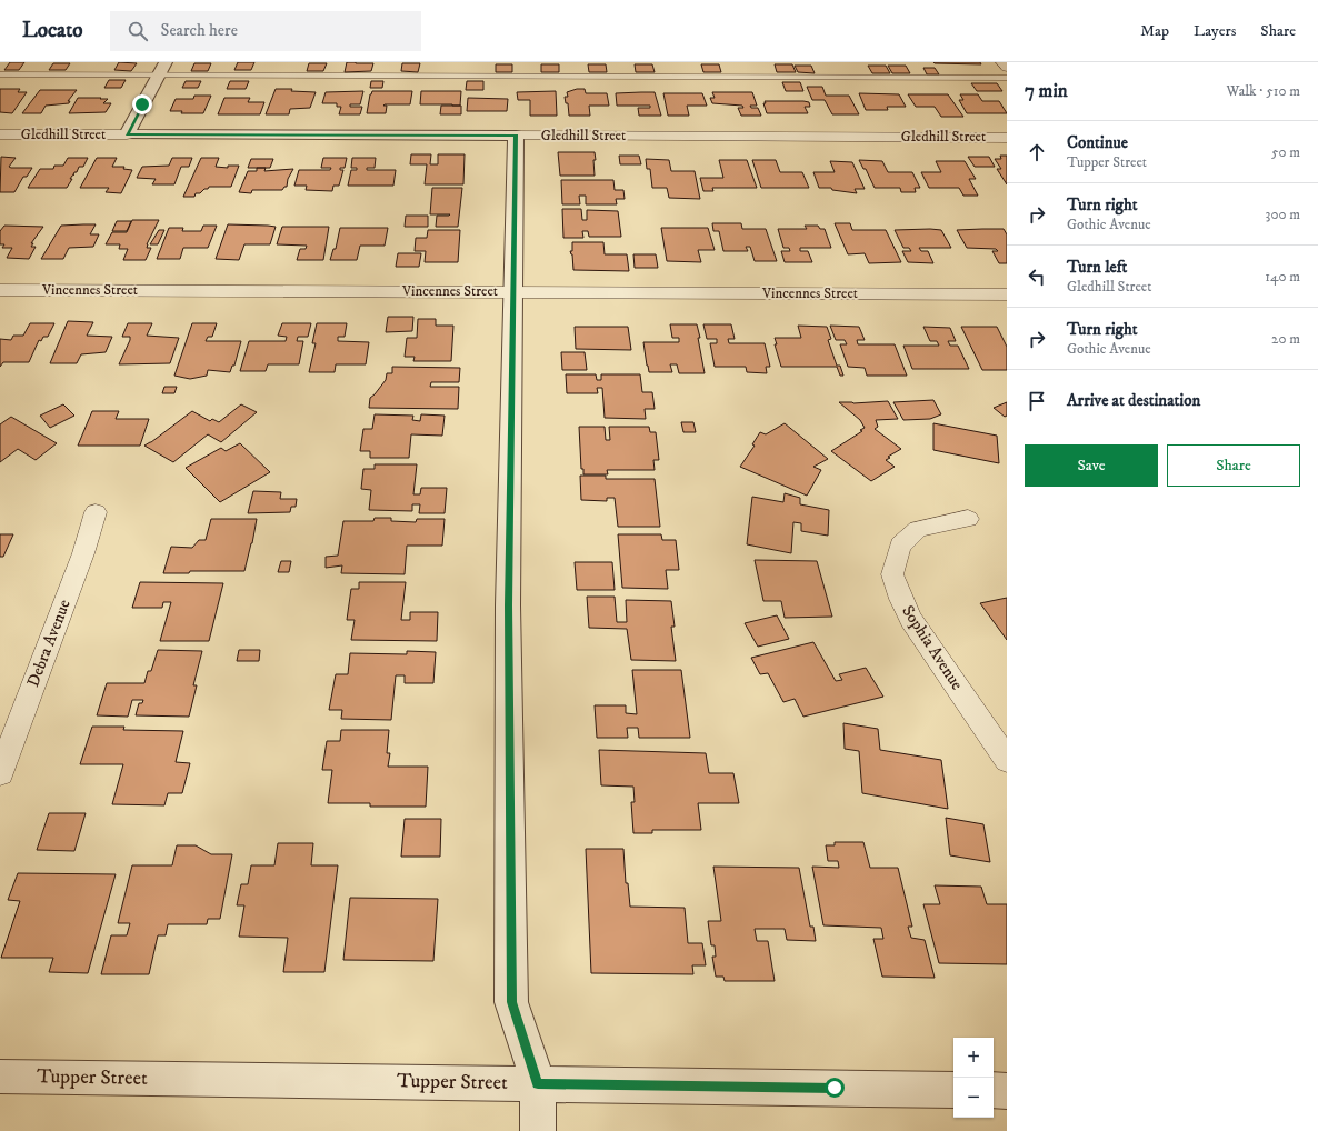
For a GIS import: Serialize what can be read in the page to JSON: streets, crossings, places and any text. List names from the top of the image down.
{
  "streets": {
    "street": [
      "Gledhill Street",
      "Vincennes Street",
      "Debra Avenue",
      "Sophia Avenue",
      "Tupper Street"
    ]
  },
  "page": {
    "header": "Locato",
    "search": "Search here",
    "nav": ["Map", "Layers", "Share"],
    "heading": ["7 min", "Walk · 510 m"],
    "list": [
      ["Continue", "Tupper Street", "50 m"],
      ["Turn right", "Gothic Avenue", "300 m"],
      ["Turn left", "Gledhill Street", "140 m"],
      ["Turn right", "Gothic Avenue", "20 m"],
      "Arrive at destination"
    ],
    "buttons": ["Save", "Share"],
    "map_buttons": ["+", "−"]
  }
}
